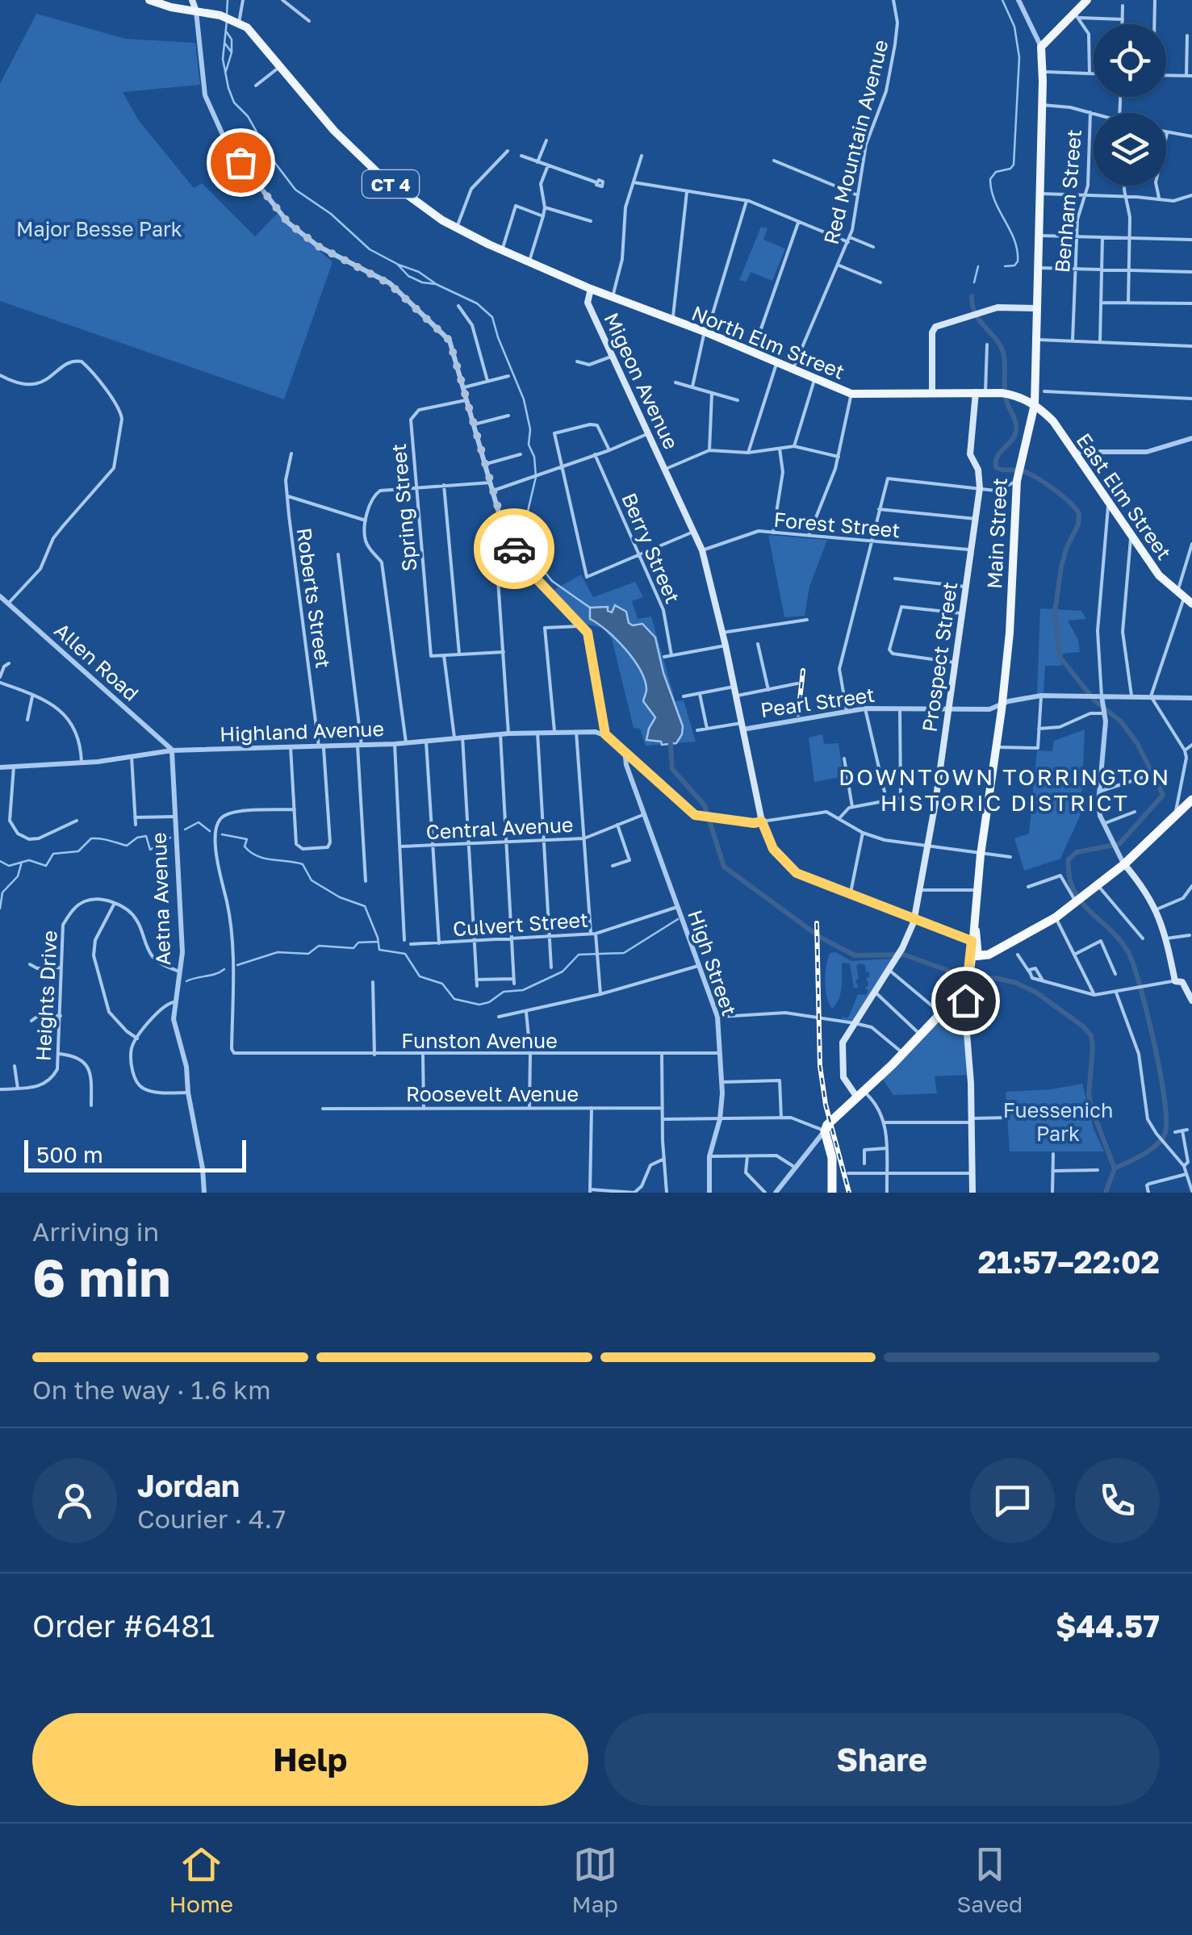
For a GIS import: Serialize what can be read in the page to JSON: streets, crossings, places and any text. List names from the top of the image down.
{
  "streets": {
    "main road": [
      "CT 4",
      "North Elm Street",
      "Migeon Avenue",
      "East Elm Street",
      "Main Street",
      "Prospect Street"
    ],
    "street": [
      "Red Mountain Avenue",
      "Benham Street",
      "Spring Street",
      "Forest Street",
      "Berry Street",
      "Roberts Street",
      "Allen Road",
      "Pearl Street",
      "Highland Avenue",
      "Central Avenue",
      "Aetna Avenue",
      "Culvert Street",
      "High Street",
      "Heights Drive",
      "Funston Avenue",
      "Roosevelt Avenue"
    ]
  },
  "crossings": [
    ["Red Mountain Avenue", "North Elm Street"],
    ["CT 4", "North Elm Street"],
    ["CT 4", "Migeon Avenue"],
    ["North Elm Street", "Migeon Avenue"],
    ["North Elm Street", "East Elm Street"],
    ["North Elm Street", "Main Street"],
    ["North Elm Street", "Prospect Street"],
    ["Migeon Avenue", "Forest Street"],
    ["Migeon Avenue", "Main Street"],
    ["Migeon Avenue", "Prospect Street"],
    ["Migeon Avenue", "Pearl Street"],
    ["East Elm Street", "Main Street"],
    ["Forest Street", "Prospect Street"],
    ["Main Street", "Pearl Street"],
    ["Roberts Street", "Highland Avenue"],
    ["Roberts Street", "Funston Avenue"],
    ["Prospect Street", "Pearl Street"],
    ["Allen Road", "Highland Avenue"],
    ["Allen Road", "Aetna Avenue"],
    ["Highland Avenue", "Aetna Avenue"],
    ["Central Avenue", "High Street"],
    ["Culvert Street", "High Street"],
    ["High Street", "Funston Avenue"]
  ],
  "districts": ["DOWNTOWN TORRINGTON HISTORIC DISTRICT"],
  "parks": ["Major Besse Park", "Fuessenich Park"],
  "scale_bar": "500 m",
  "page": {
    "scale": "500 m",
    "heading": ["6 min", "Arriving in", "21:57–22:02"],
    "panel": [
      "Jordan",
      "Courier · 4.7",
      "Order #6481",
      "$44.57"
    ],
    "bar": "On the way · 1.6 km",
    "buttons": ["Help", "Share"],
    "tabs": ["Home", "Map", "Saved"]
  }
}
